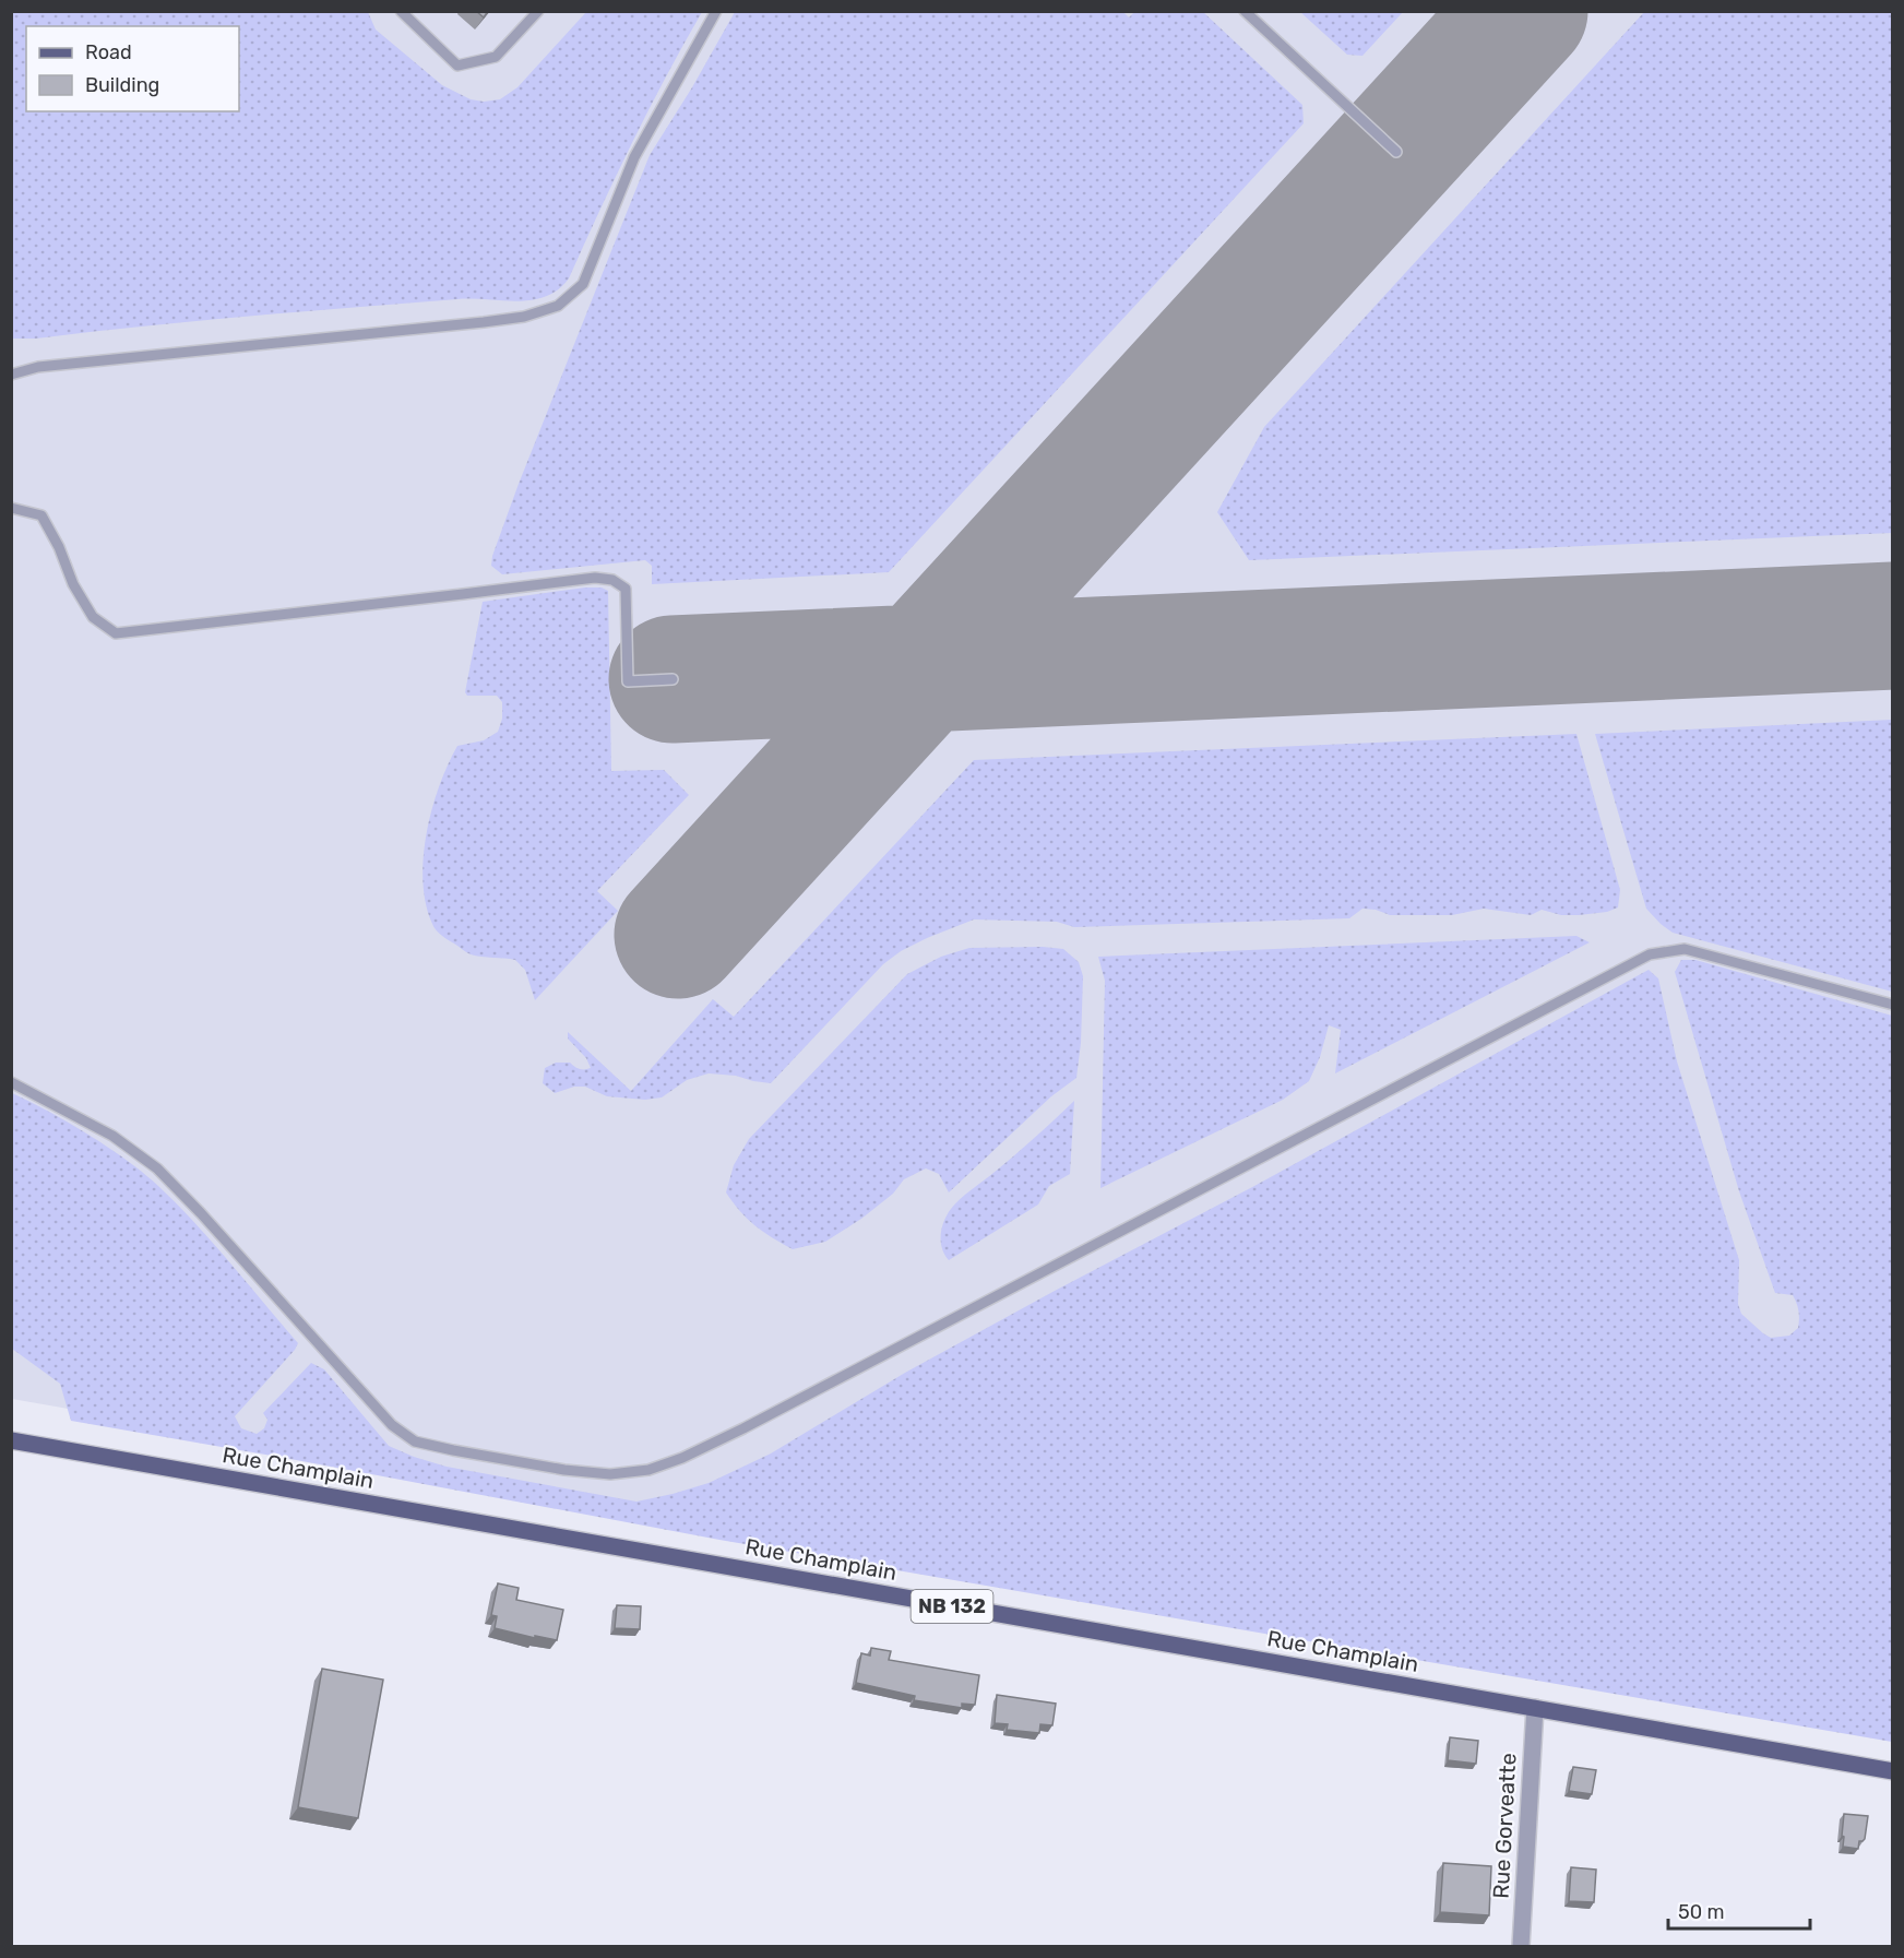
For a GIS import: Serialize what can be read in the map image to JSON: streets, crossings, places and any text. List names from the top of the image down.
{
  "streets": {
    "main road": ["Rue Champlain", "NB 132"],
    "street": ["Rue Gorveatte"]
  },
  "crossings": [
    ["Rue Champlain", "Rue Gorveatte"]
  ],
  "legend": ["Road", "Building"],
  "scale_bar": "50 m"
}
